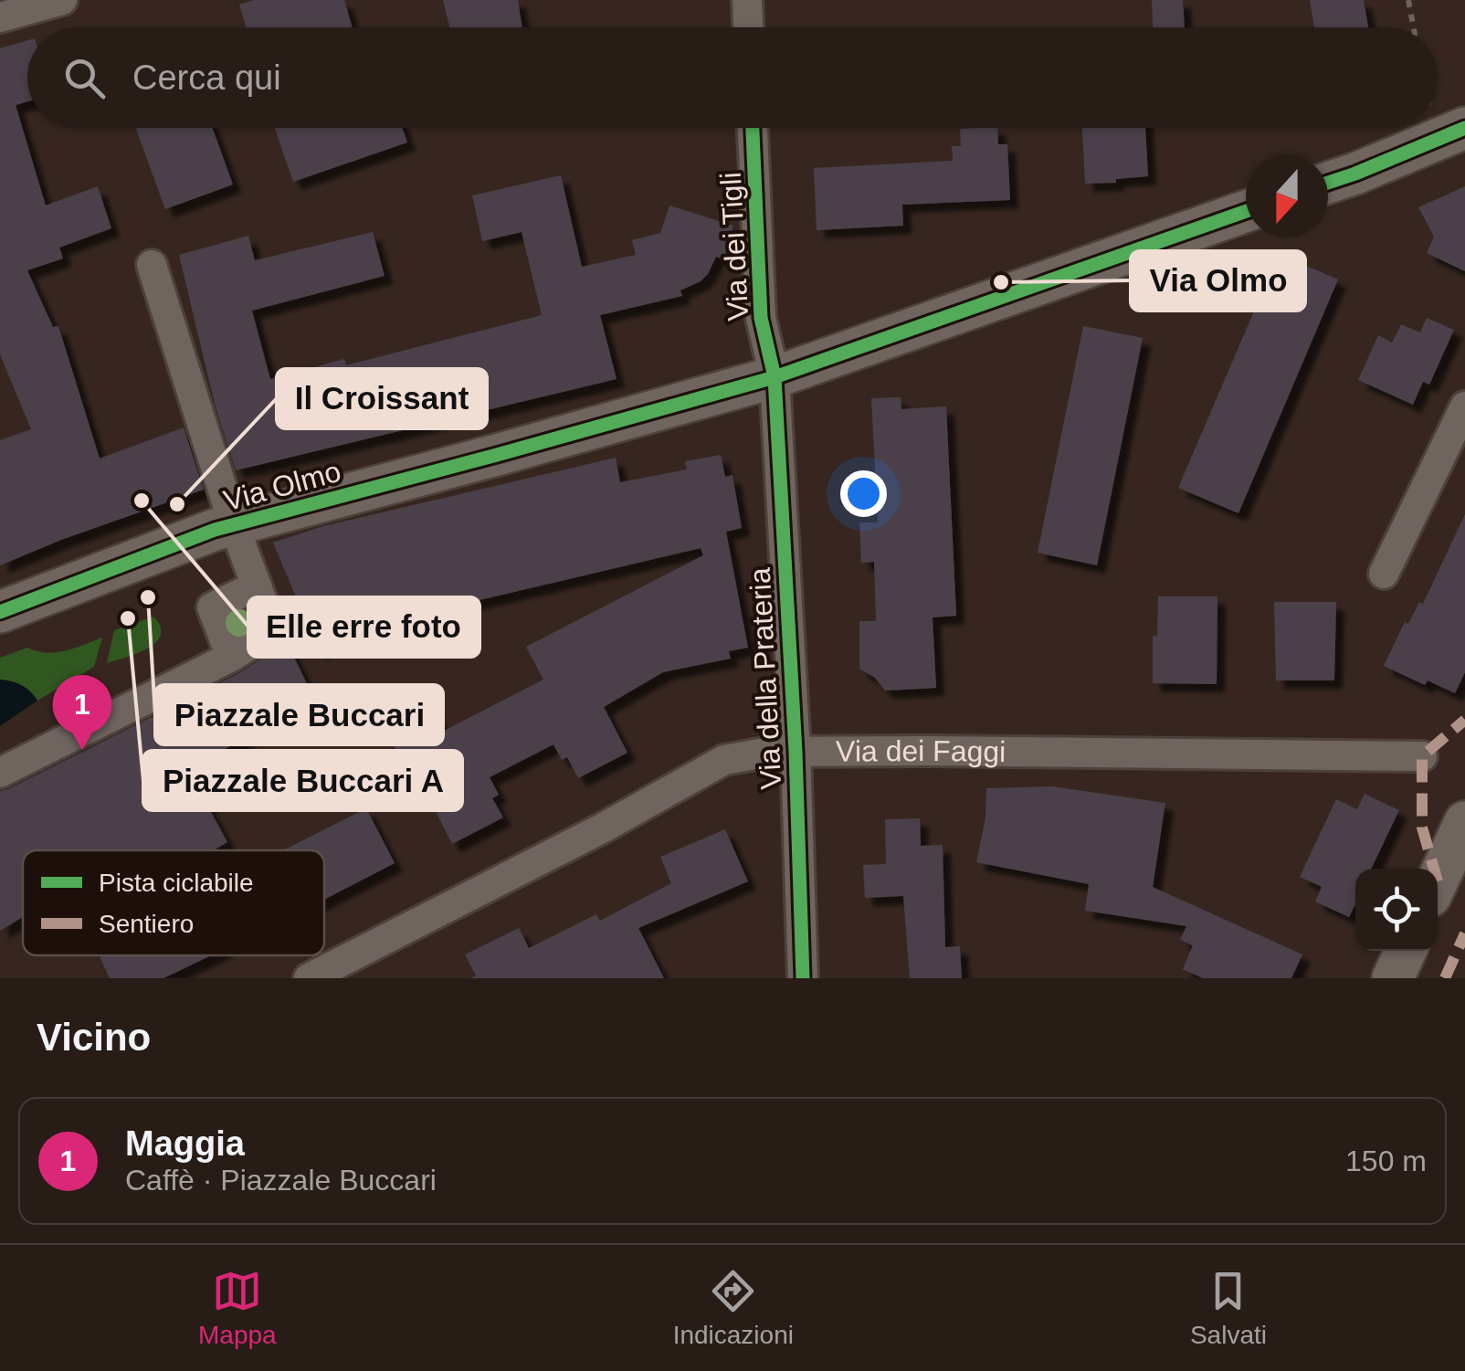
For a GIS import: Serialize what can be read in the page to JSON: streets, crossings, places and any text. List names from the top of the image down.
{
  "streets": {
    "street": [
      "Via dei Tigli",
      "Via Olmo",
      "Via della Prateria",
      "Via dei Faggi"
    ]
  },
  "crossings": [
    ["Via dei Tigli", "Via Olmo"],
    ["Via dei Tigli", "Via della Prateria"],
    ["Via Olmo", "Via della Prateria"],
    ["Via della Prateria", "Via dei Faggi"]
  ],
  "places": [
    "Via Olmo",
    "Elle erre foto",
    "Il Croissant",
    "Piazzale Buccari",
    "Piazzale Buccari A"
  ],
  "legend": ["Pista ciclabile", "Sentiero"],
  "north": "bottom",
  "page": {
    "search": "Cerca qui",
    "pins": "1",
    "heading": "Vicino",
    "list": [
      {
        "mark": "1",
        "name": "Maggia",
        "note": "Caffè · Piazzale Buccari",
        "value": "150 m"
      }
    ],
    "nav": ["Mappa", "Indicazioni", "Salvati"]
  }
}
